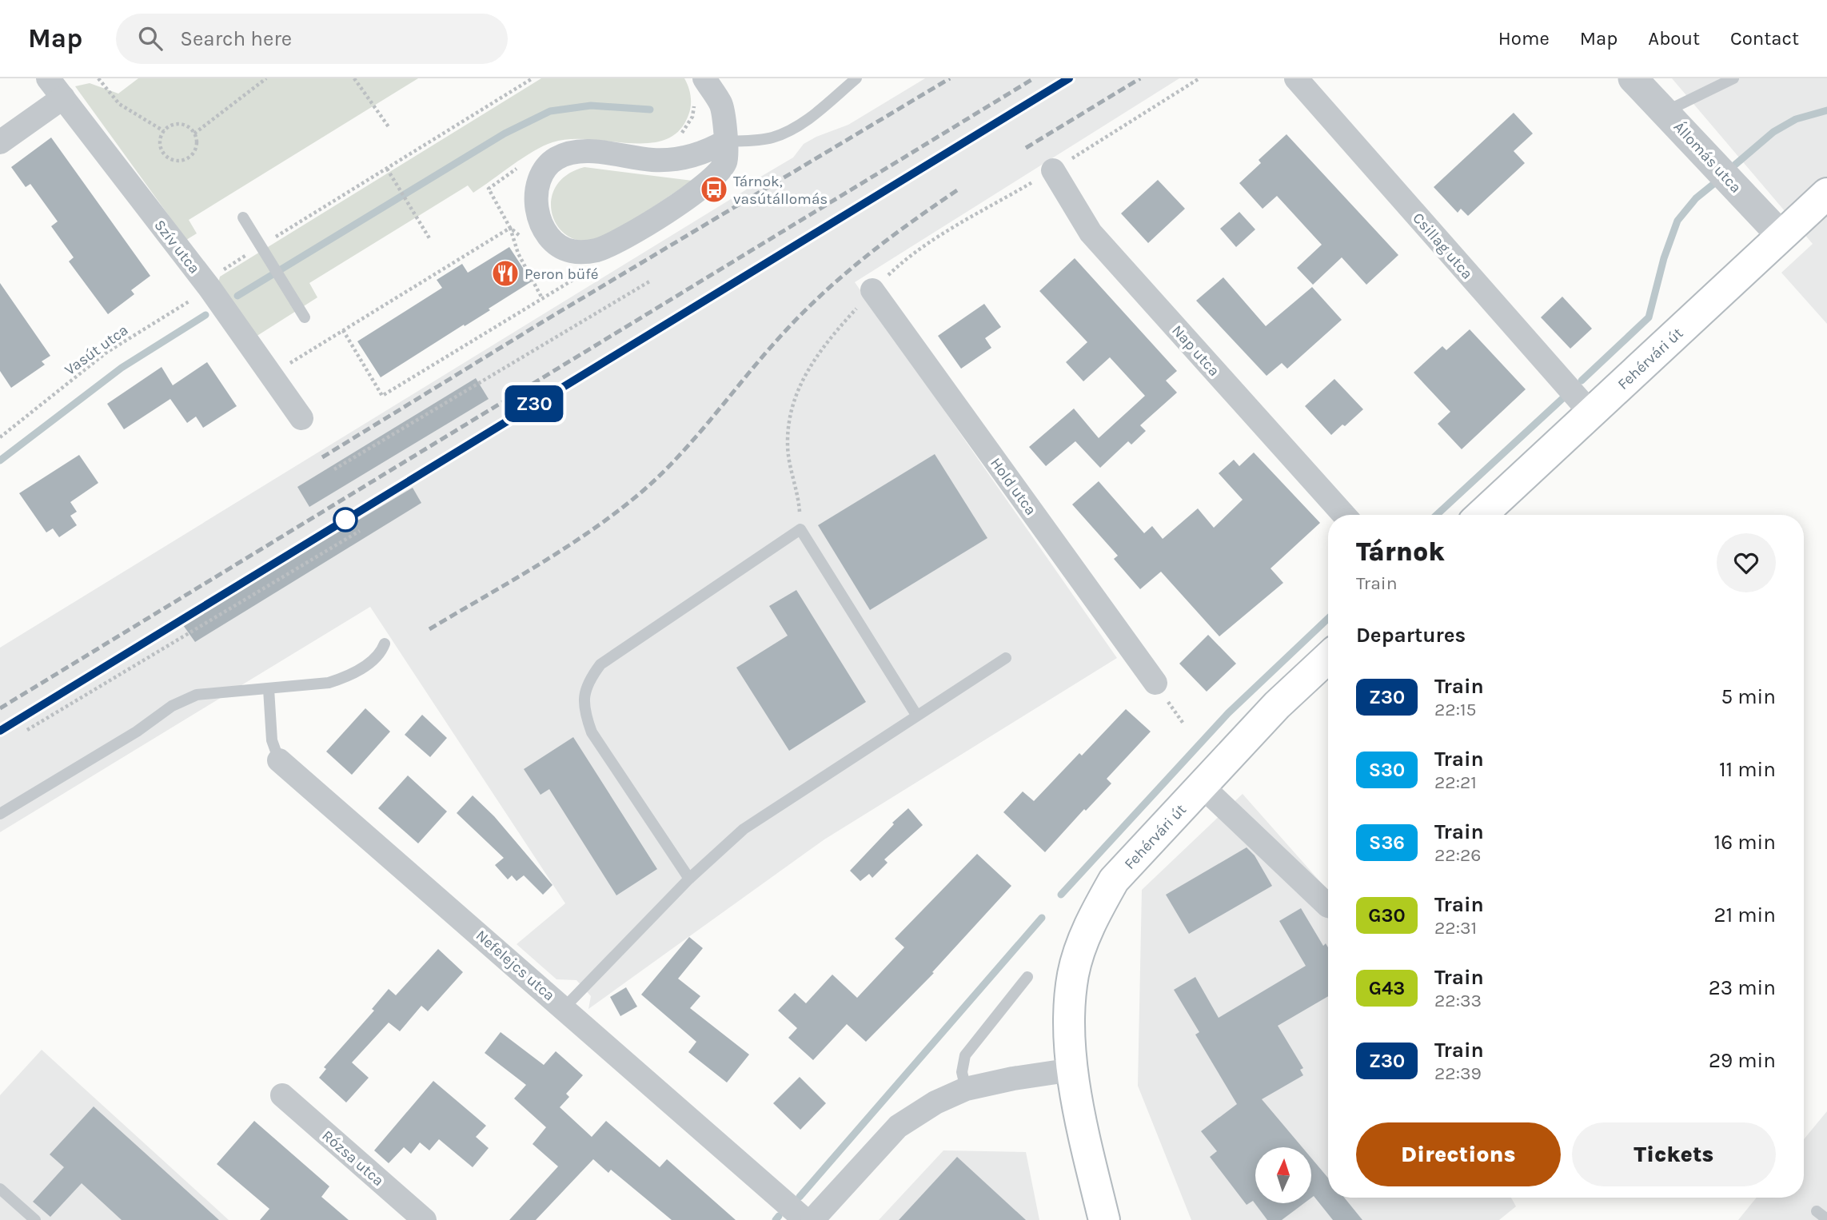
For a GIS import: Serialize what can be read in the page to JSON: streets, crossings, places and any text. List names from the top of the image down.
{
  "streets": {
    "main road": ["Fehérvári út"],
    "street": [
      "Állomás utca",
      "Csillag utca",
      "Szív utca",
      "Nap utca",
      "Hold utca",
      "Nefelejcs utca",
      "Rózsa utca"
    ],
    "path": ["Vasút utca"]
  },
  "crossings": [
    ["Állomás utca", "Fehérvári út"],
    ["Csillag utca", "Fehérvári út"],
    ["Szív utca", "Vasút utca"]
  ],
  "places": {
    "bus stop": ["Tárnok, vasútállomás"],
    "restaurant": ["Peron büfé"]
  },
  "north": "top",
  "page": {
    "header": "Map",
    "search": "Search here",
    "nav": [
      "Home",
      "Map",
      "About",
      "Contact"
    ],
    "on_map": "Z30",
    "heading": [
      ["Tárnok", "Train"],
      "Departures"
    ],
    "list": [
      {
        "mark": "Z30",
        "name": "Train",
        "note": "22:15",
        "value": "5 min"
      },
      {
        "mark": "S30",
        "name": "Train",
        "note": "22:21",
        "value": "11 min"
      },
      {
        "mark": "S36",
        "name": "Train",
        "note": "22:26",
        "value": "16 min"
      },
      {
        "mark": "G30",
        "name": "Train",
        "note": "22:31",
        "value": "21 min"
      },
      {
        "mark": "G43",
        "name": "Train",
        "note": "22:33",
        "value": "23 min"
      },
      {
        "mark": "Z30",
        "name": "Train",
        "note": "22:39",
        "value": "29 min"
      }
    ],
    "buttons": ["Directions", "Tickets"]
  }
}
